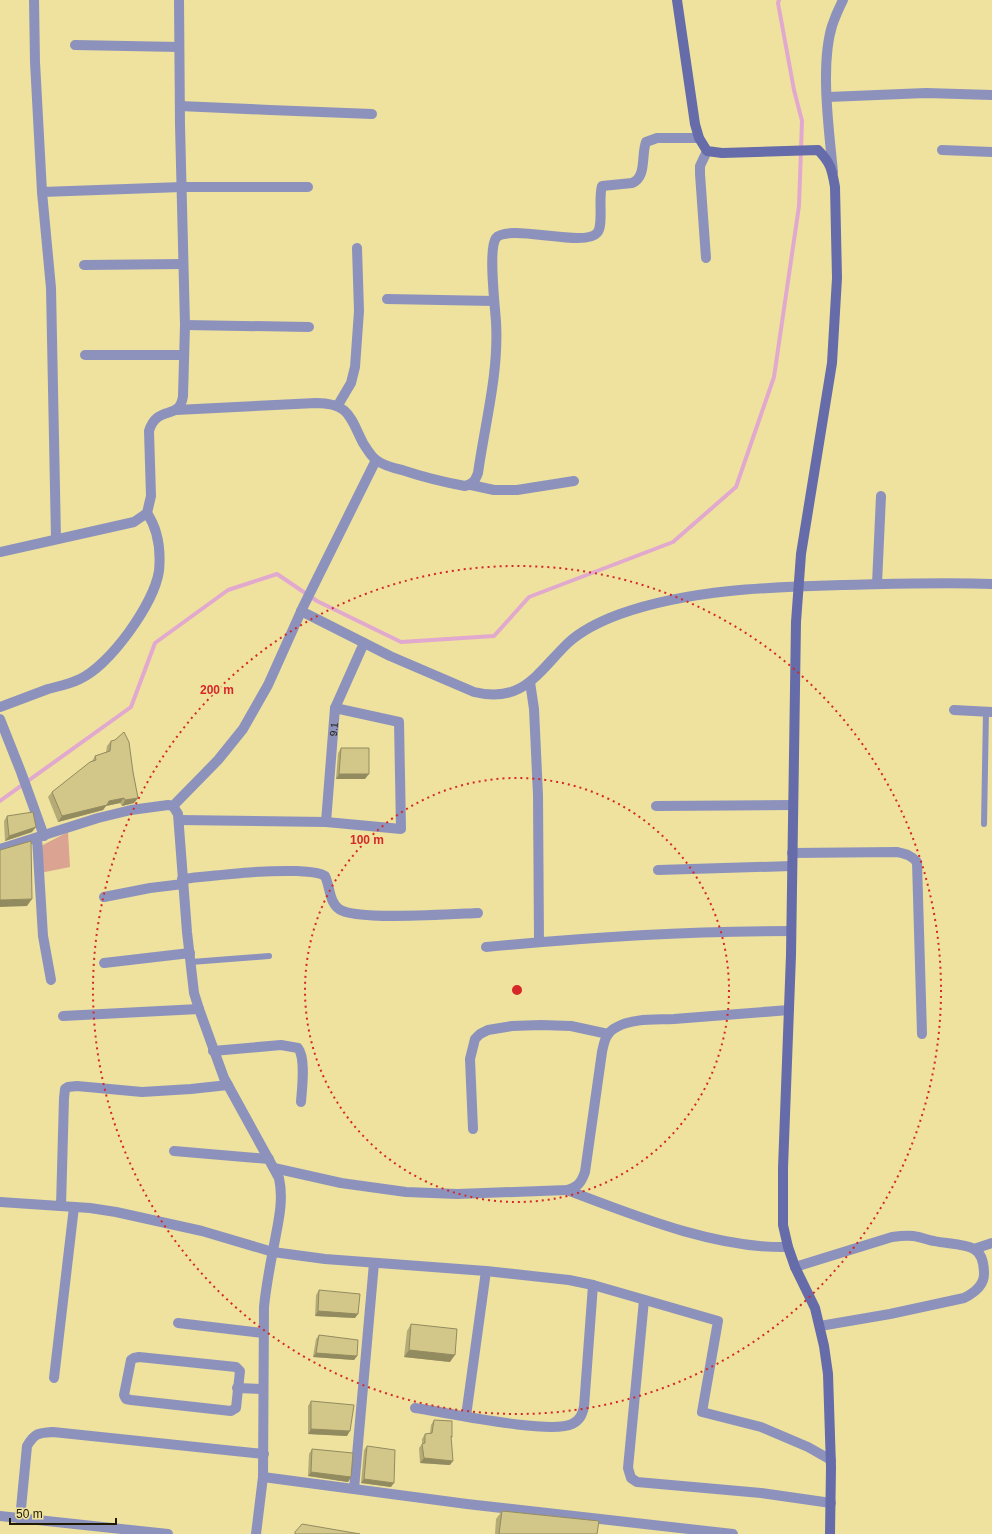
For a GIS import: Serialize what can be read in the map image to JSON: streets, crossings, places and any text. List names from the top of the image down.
{
  "streets": {
    "street": ["9.1"]
  },
  "scale_bar": "50 m",
  "rings": ["200 m", "100 m"]
}
